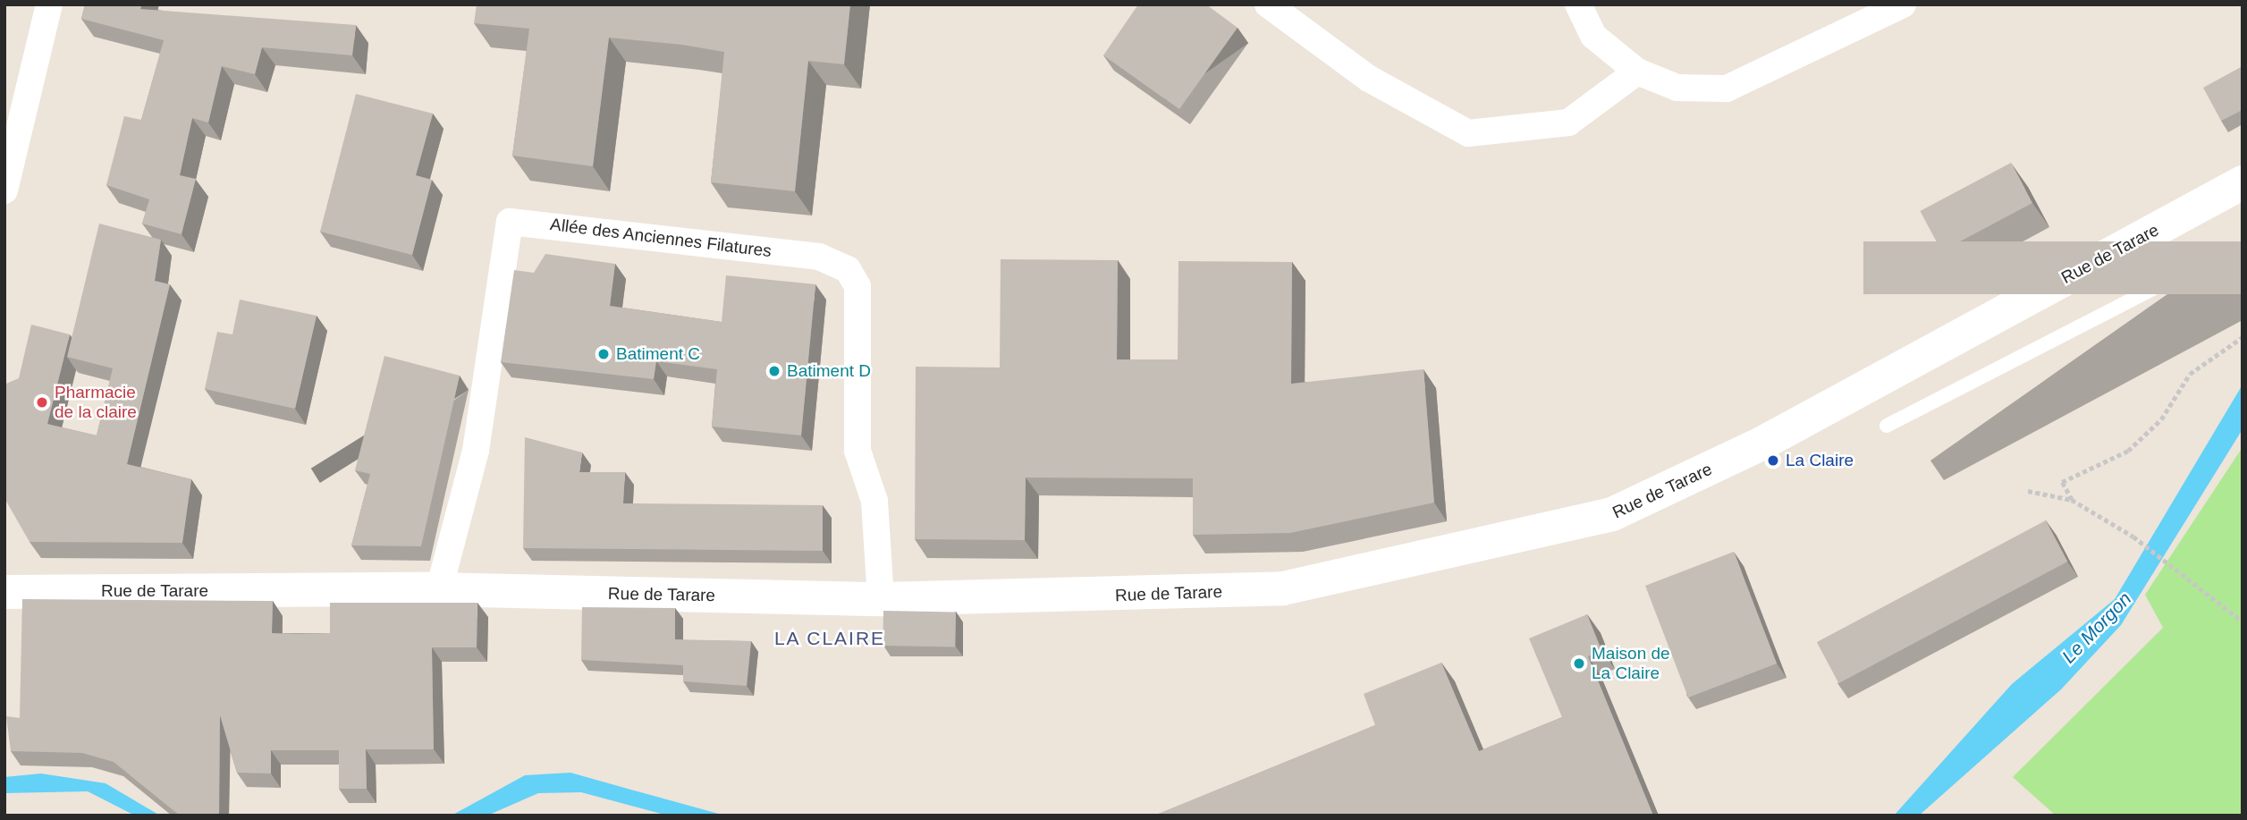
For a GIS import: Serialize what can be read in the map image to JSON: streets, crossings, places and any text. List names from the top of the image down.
{
  "streets": {
    "main road": ["Rue de Tarare"],
    "street": ["Allée des Anciennes Filatures"]
  },
  "crossings": [
    ["Allée des Anciennes Filatures", "Rue de Tarare"]
  ],
  "districts": ["LA CLAIRE"],
  "water": ["Le Morgon"],
  "places": [
    "Batiment C",
    "Batiment D",
    "Pharmacie de la claire",
    "La Claire",
    "Maison de La Claire"
  ]
}
